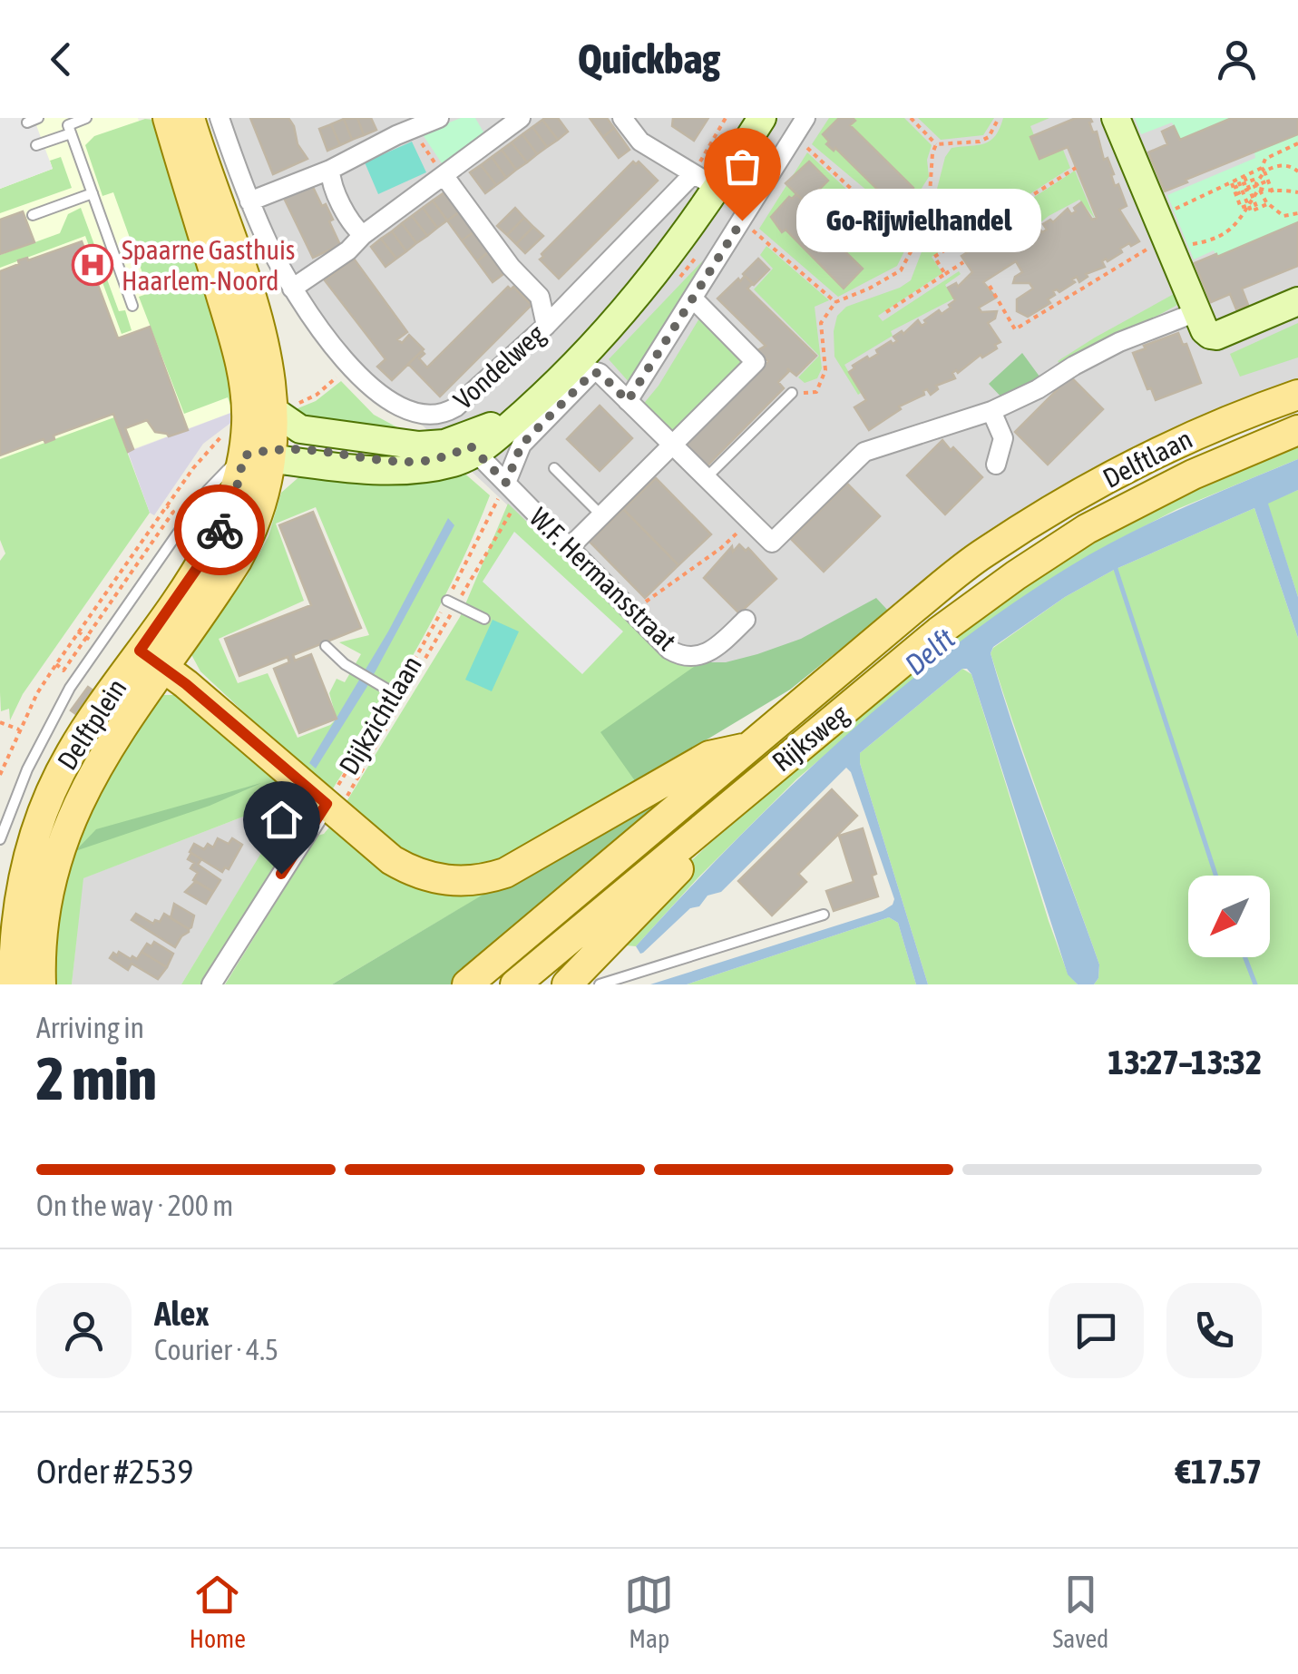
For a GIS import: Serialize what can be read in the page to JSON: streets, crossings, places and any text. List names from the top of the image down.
{
  "streets": {
    "main road": ["Delftlaan", "Delftplein", "Rijksweg"],
    "street": ["Vondelweg", "W.F. Hermansstraat", "Dijkzichtlaan"]
  },
  "crossings": [
    ["Delftlaan", "Rijksweg"],
    ["W.F. Hermansstraat", "Dijkzichtlaan"]
  ],
  "water": ["Delft"],
  "places": {
    "other": ["Go-Rijwielhandel"],
    "hospital": ["Spaarne Gasthuis Haarlem-Noord"]
  },
  "north": "bottom left",
  "page": {
    "header": "Quickbag",
    "bubble": "Go-Rijwielhandel",
    "heading": ["2 min", "Arriving in", "13:27–13:32"],
    "panel": [
      "Alex",
      "Courier · 4.5",
      "Order #2539",
      "€17.57"
    ],
    "bar": "On the way · 200 m",
    "tabs": ["Home", "Map", "Saved"]
  }
}
